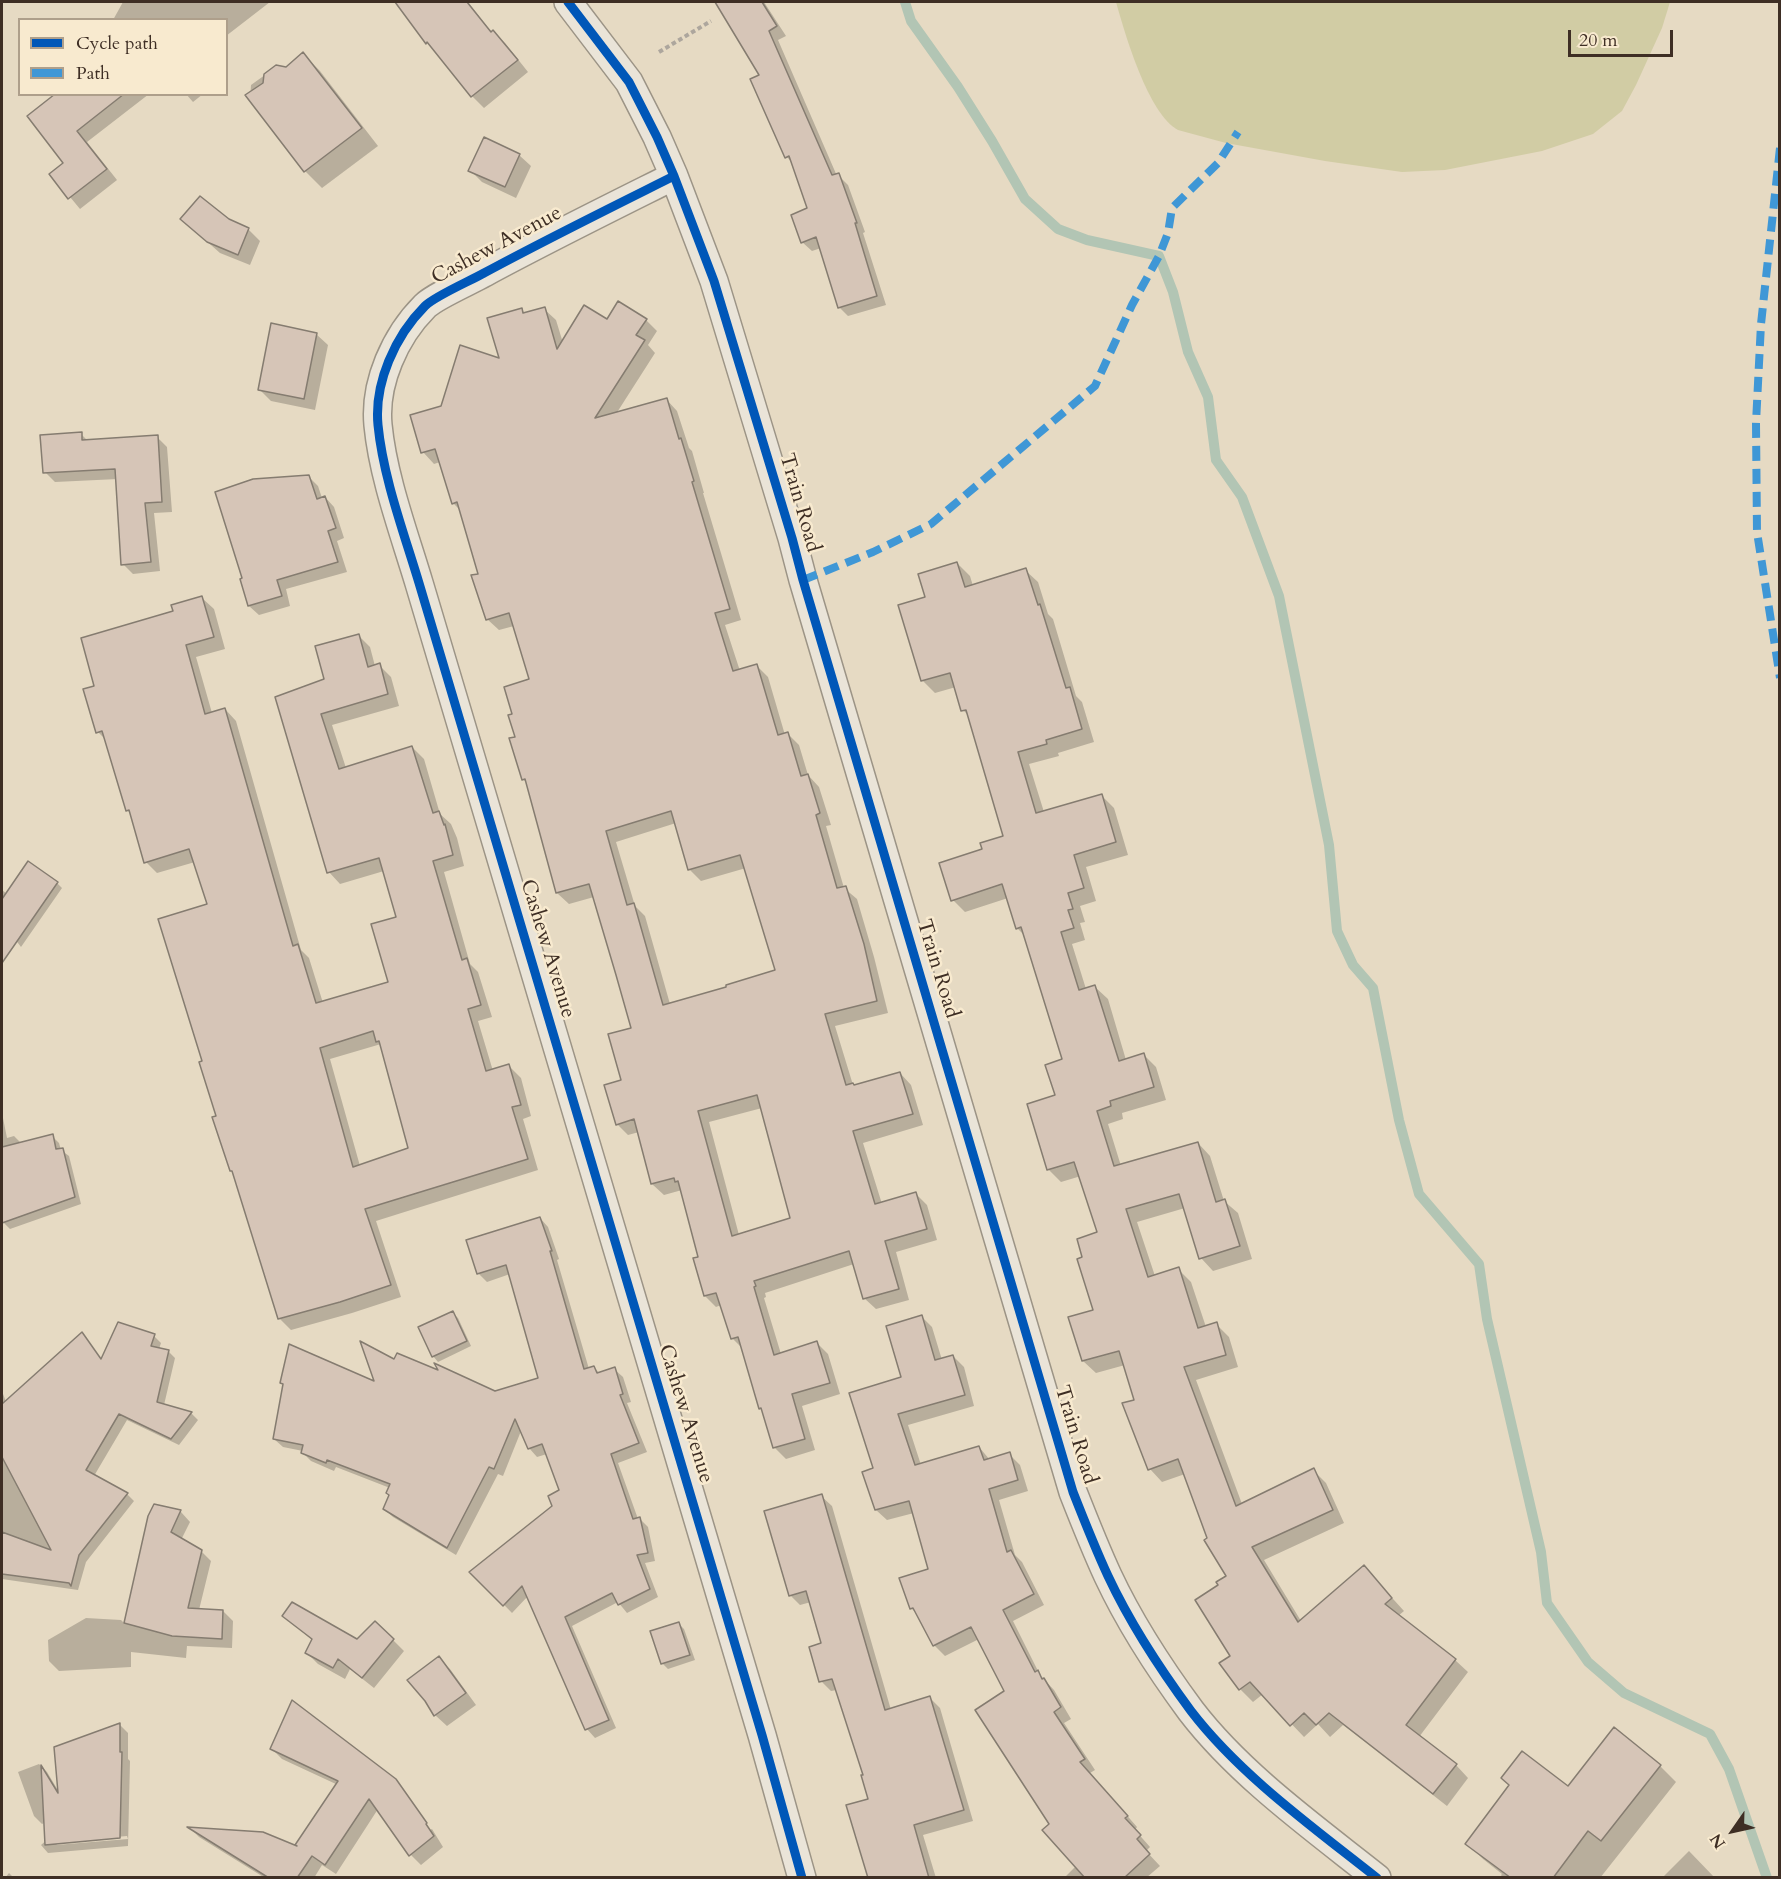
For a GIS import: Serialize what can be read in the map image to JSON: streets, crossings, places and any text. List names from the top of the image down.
{
  "streets": {
    "street": ["Cashew Avenue", "Train Road"]
  },
  "crossings": [
    ["Cashew Avenue", "Train Road"]
  ],
  "legend": ["Cycle path", "Path"],
  "scale_bar": "20 m",
  "north": "bottom left"
}
